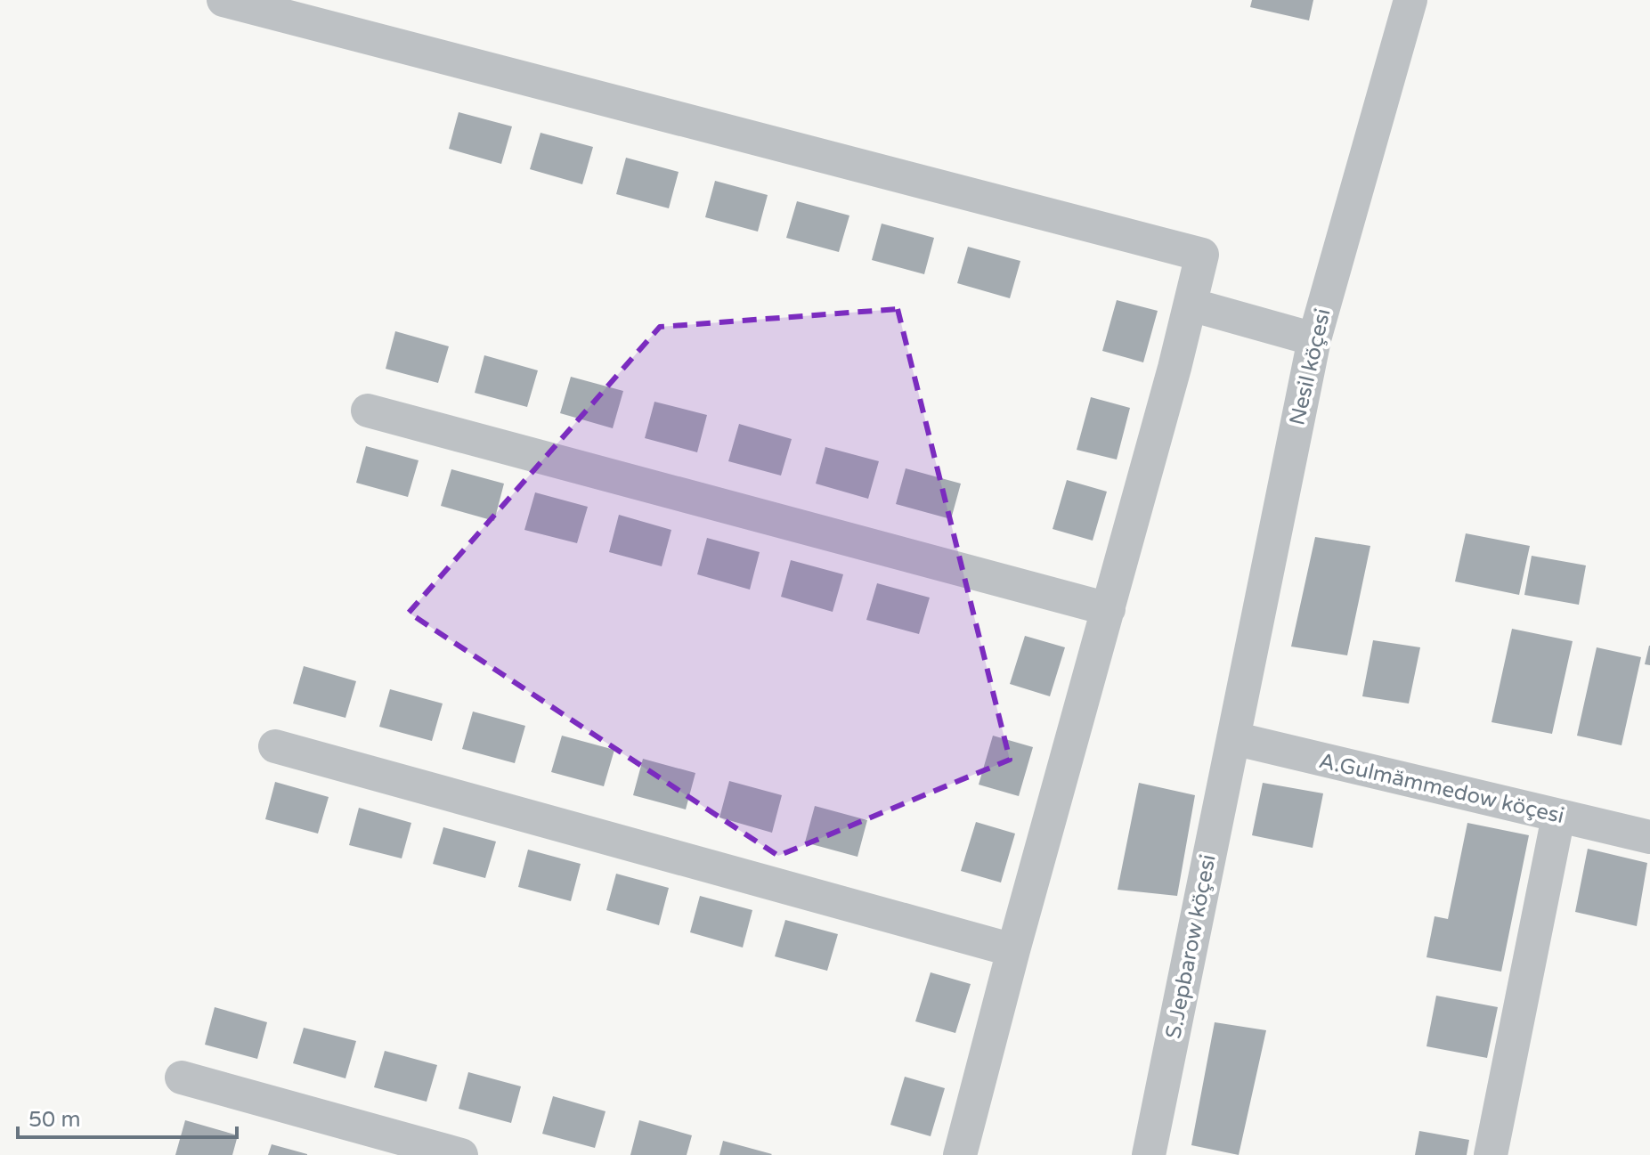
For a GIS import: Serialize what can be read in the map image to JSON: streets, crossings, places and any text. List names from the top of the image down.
{
  "streets": {
    "street": ["Nesil köçesi", "A.Gulmämmedow köçesi", "S.Jepbarow köçesi"]
  },
  "crossings": [
    ["Nesil köçesi", "A.Gulmämmedow köçesi"],
    ["Nesil köçesi", "S.Jepbarow köçesi"],
    ["A.Gulmämmedow köçesi", "S.Jepbarow köçesi"]
  ],
  "scale_bar": "50 m"
}
